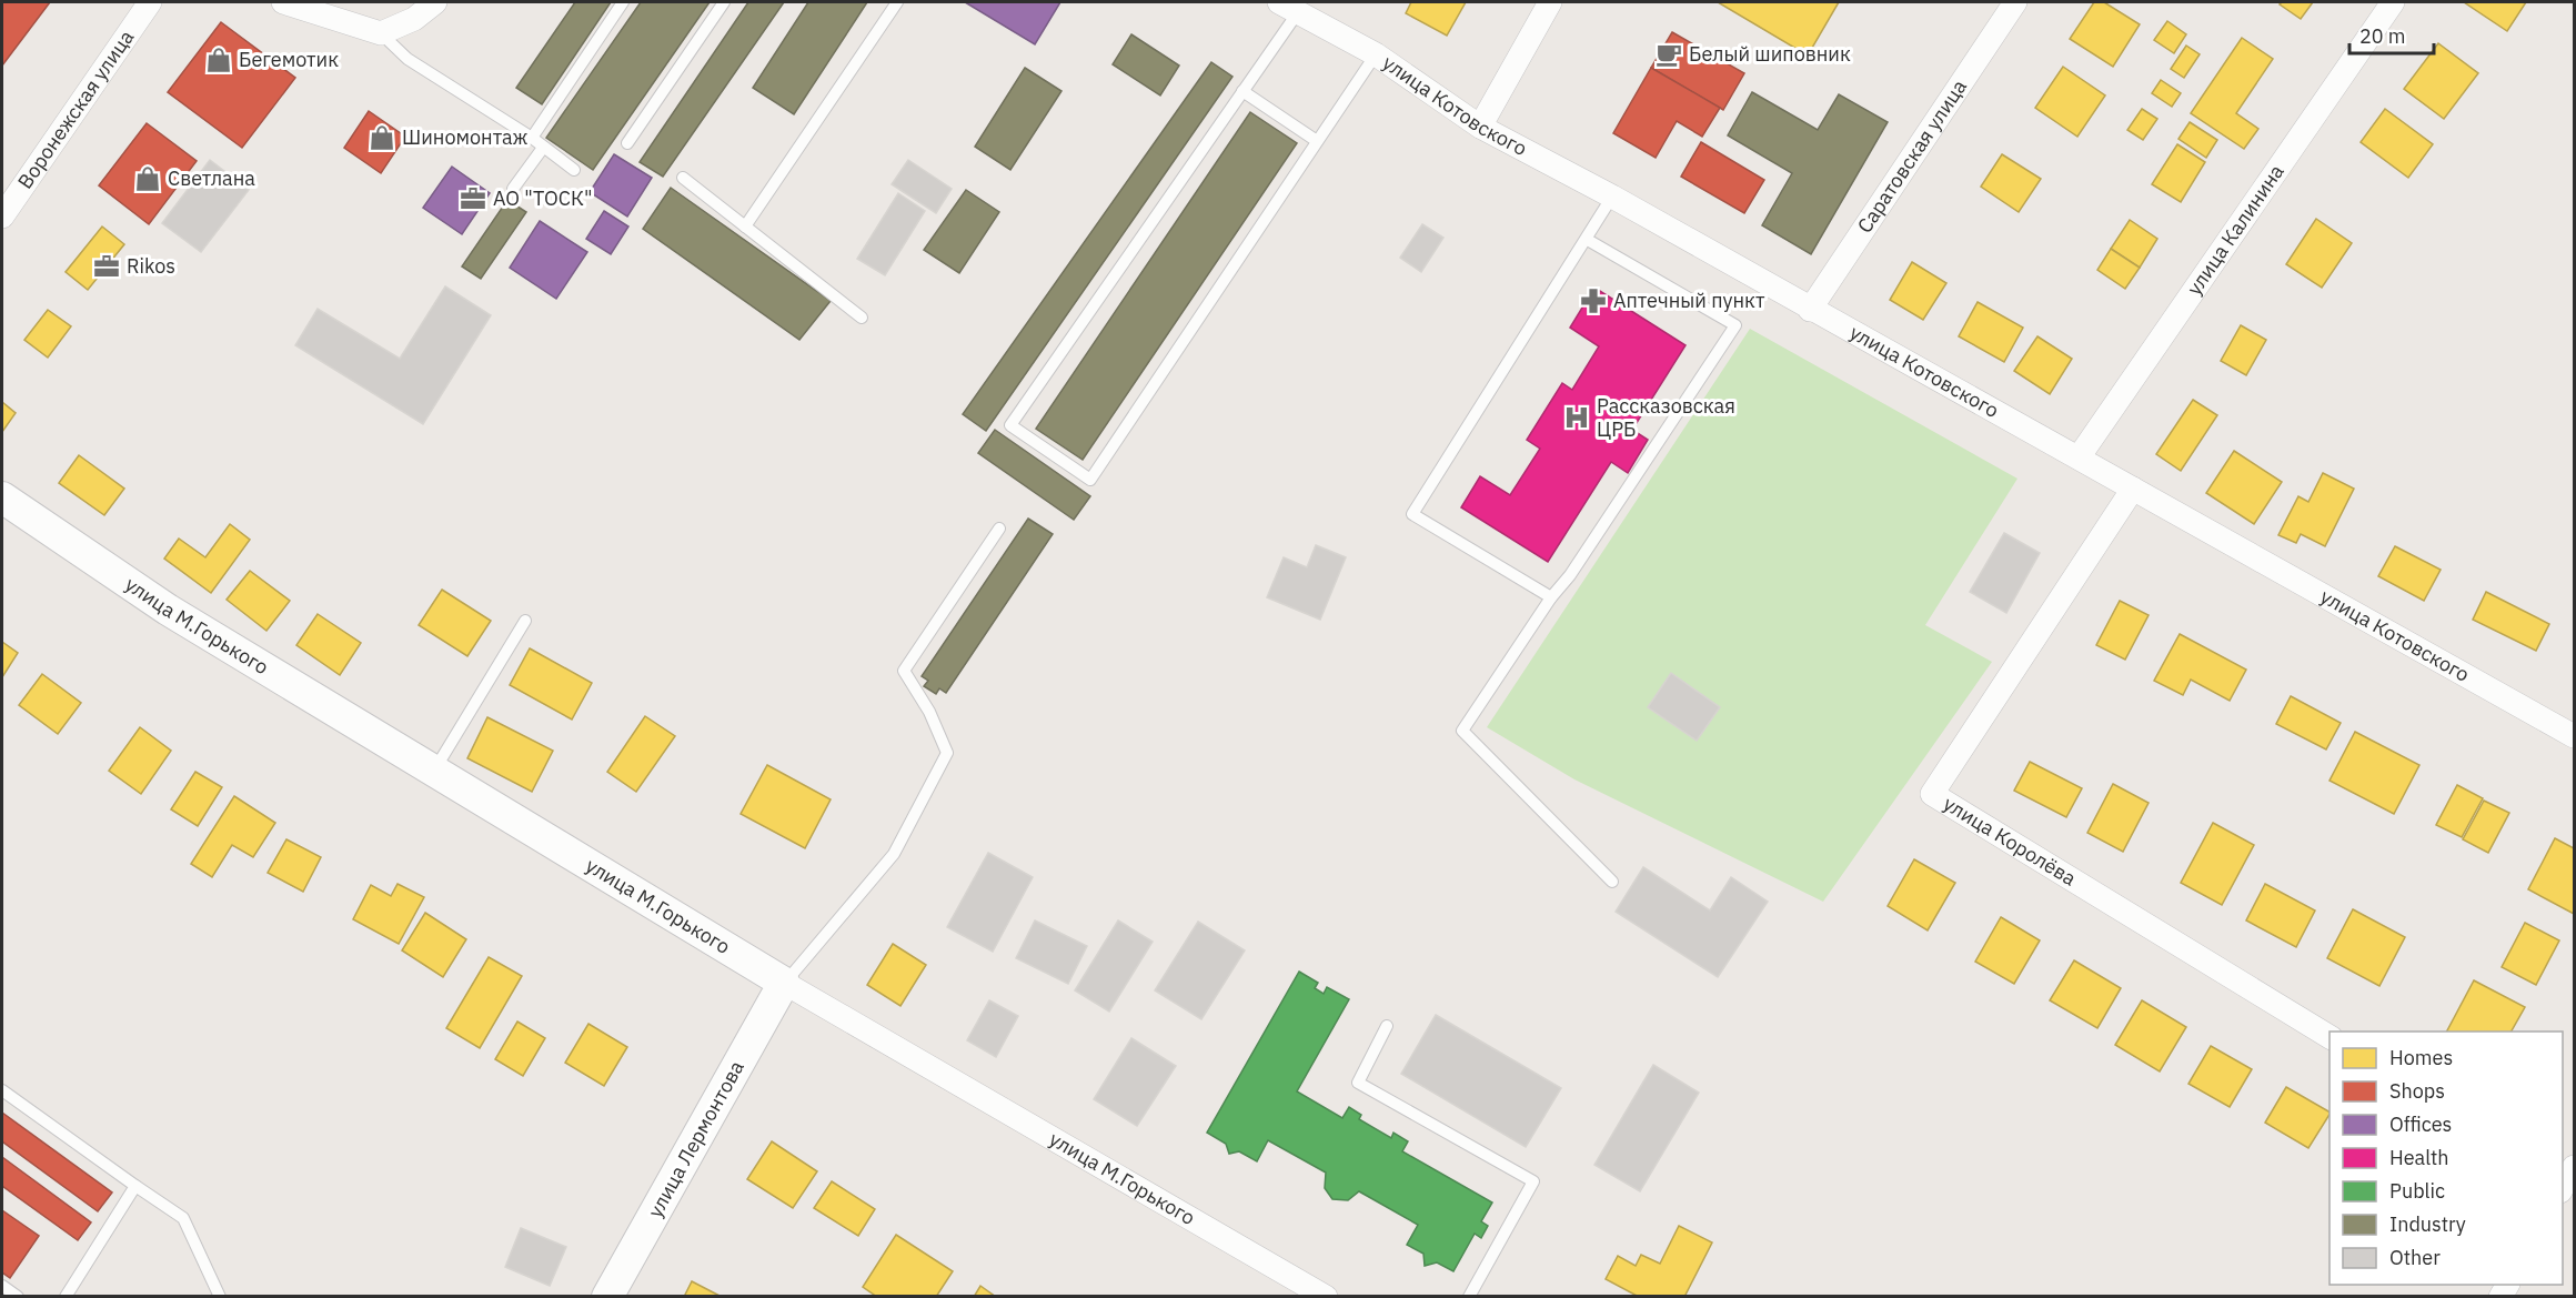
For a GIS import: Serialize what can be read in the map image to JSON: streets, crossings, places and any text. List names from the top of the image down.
{
  "streets": {
    "street": [
      "улица Котовского",
      "Воронежская улица",
      "Саратовская улица",
      "улица Калинина",
      "улица М.Горького",
      "улица Королёва",
      "улица Лермонтова"
    ]
  },
  "crossings": [
    ["улица Котовского", "Саратовская улица"],
    ["улица Котовского", "улица Калинина"],
    ["улица Котовского", "улица Королёва"],
    ["улица М.Горького", "улица Лермонтова"]
  ],
  "places": {
    "cafe": ["Белый шиповник"],
    "shop": ["Бегемотик", "Шиномонтаж", "Светлана"],
    "office": ["АО \"ТОСК\"", "Rikos"],
    "pharmacy": ["Аптечный пункт"],
    "hospital": ["Рассказовская ЦРБ"]
  },
  "legend": [
    "Homes",
    "Shops",
    "Offices",
    "Health",
    "Public",
    "Industry",
    "Other"
  ],
  "scale_bar": "20 m"
}
